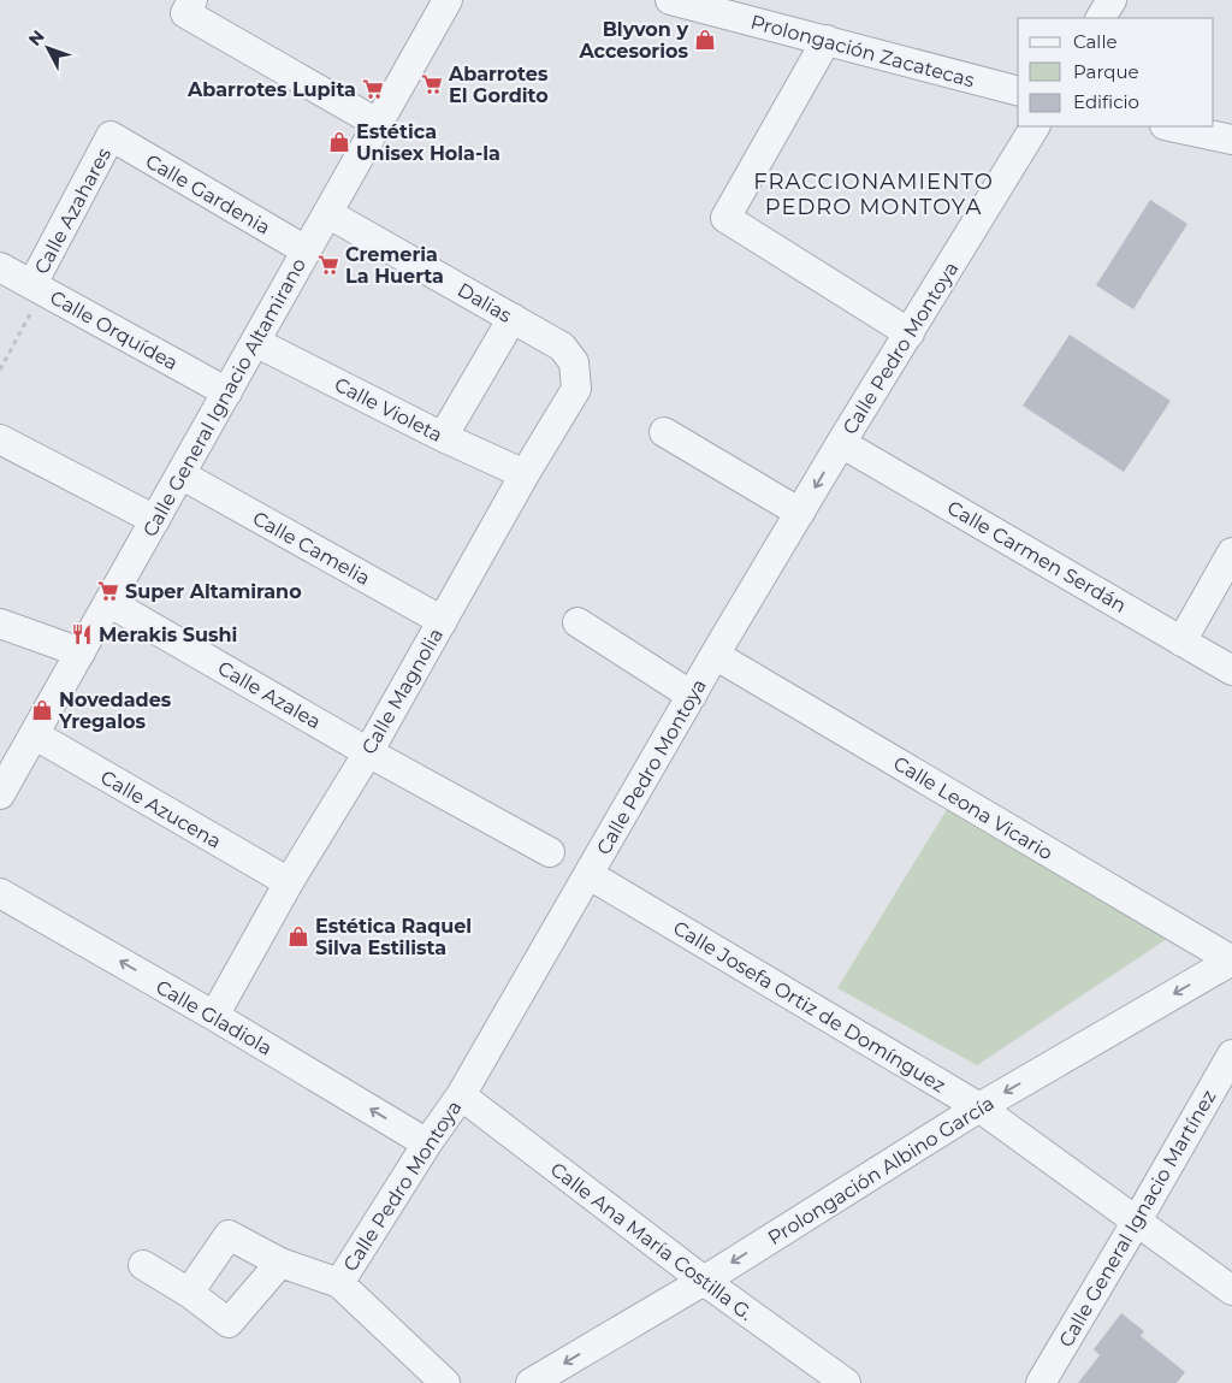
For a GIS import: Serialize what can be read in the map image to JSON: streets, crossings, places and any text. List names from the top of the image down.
{
  "streets": {
    "street": [
      "Prolongación Zacatecas",
      "Calle Gardenia",
      "Calle Azahares",
      "Dalias",
      "Calle Orquídea",
      "Calle Pedro Montoya",
      "Calle General Ignacio Altamirano",
      "Calle Violeta",
      "Calle Camelia",
      "Calle Carmen Serdán",
      "Calle Magnolia",
      "Calle Azalea",
      "Calle Leona Vicario",
      "Calle Azucena",
      "Calle Josefa Ortiz de Domínguez",
      "Calle Gladiola",
      "Prolongación Albino García",
      "Calle General Ignacio Martínez",
      "Calle Ana María Costilla G."
    ]
  },
  "crossings": [
    ["Calle Gardenia", "Calle Azahares"],
    ["Calle Gardenia", "Calle General Ignacio Altamirano"],
    ["Calle Azahares", "Calle Orquídea"],
    ["Dalias", "Calle General Ignacio Altamirano"],
    ["Dalias", "Calle Magnolia"],
    ["Calle Orquídea", "Calle General Ignacio Altamirano"],
    ["Calle Pedro Montoya", "Calle Carmen Serdán"],
    ["Calle Pedro Montoya", "Calle Leona Vicario"],
    ["Calle Pedro Montoya", "Calle Josefa Ortiz de Domínguez"],
    ["Calle Pedro Montoya", "Calle Gladiola"],
    ["Calle Pedro Montoya", "Calle Ana María Costilla G."],
    ["Calle General Ignacio Altamirano", "Calle Violeta"],
    ["Calle General Ignacio Altamirano", "Calle Camelia"],
    ["Calle General Ignacio Altamirano", "Calle Azalea"],
    ["Calle General Ignacio Altamirano", "Calle Azucena"],
    ["Calle Violeta", "Calle Magnolia"],
    ["Calle Camelia", "Calle Magnolia"],
    ["Calle Magnolia", "Calle Azalea"],
    ["Calle Magnolia", "Calle Azucena"],
    ["Calle Magnolia", "Calle Gladiola"],
    ["Calle Leona Vicario", "Prolongación Albino García"],
    ["Calle Josefa Ortiz de Domínguez", "Prolongación Albino García"],
    ["Calle Josefa Ortiz de Domínguez", "Calle General Ignacio Martínez"],
    ["Prolongación Albino García", "Calle Ana María Costilla G."]
  ],
  "one_way": ["Calle Gladiola", "Prolongación Albino García"],
  "districts": ["FRACCIONAMIENTO PEDRO MONTOYA"],
  "places": {
    "shop": [
      "Blyvon y Accesorios",
      "Estética Unisex Hola-la",
      "Novedades Yregalos",
      "Estética Raquel Silva Estilista"
    ],
    "supermarket": [
      "Abarrotes El Gordito",
      "Abarrotes Lupita",
      "Cremeria La Huerta",
      "Super Altamirano"
    ],
    "restaurant": ["Merakis Sushi"]
  },
  "legend": ["Calle", "Parque", "Edificio"],
  "north": "top left"
}
